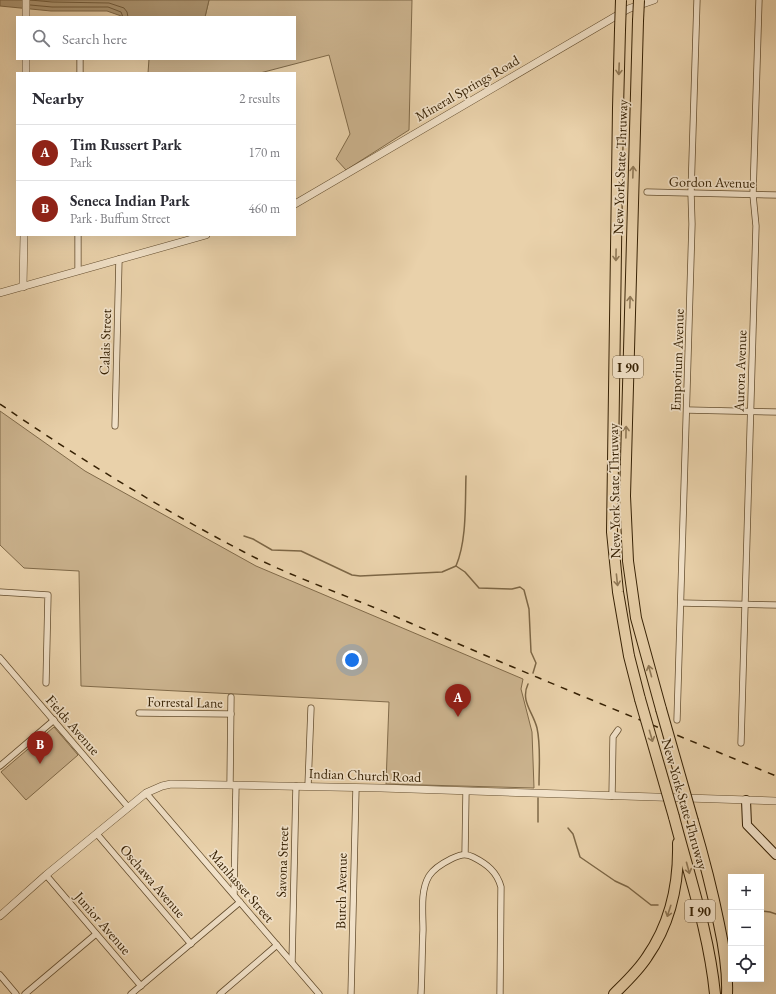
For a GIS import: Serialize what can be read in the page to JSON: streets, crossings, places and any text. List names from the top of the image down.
{
  "streets": {
    "highway": ["New York State Thruway", "I 90"],
    "street": [
      "Mineral Springs Road",
      "Gordon Avenue",
      "Calais Street",
      "Emporium Avenue",
      "Aurora Avenue",
      "Forrestal Lane",
      "Fields Avenue",
      "Indian Church Road",
      "Savona Street",
      "Oschawa Avenue",
      "Manhasset Street",
      "Burch Avenue",
      "Junior Avenue"
    ]
  },
  "crossings": [
    ["Gordon Avenue", "Emporium Avenue"],
    ["Gordon Avenue", "Aurora Avenue"],
    ["Fields Avenue", "Indian Church Road"],
    ["Indian Church Road", "Savona Street"],
    ["Indian Church Road", "Oschawa Avenue"],
    ["Indian Church Road", "Manhasset Street"],
    ["Indian Church Road", "Burch Avenue"],
    ["Indian Church Road", "Junior Avenue"],
    ["Savona Street", "Manhasset Street"]
  ],
  "page": {
    "search": "Search here",
    "heading": ["Nearby", "2 results"],
    "list": [
      {
        "mark": "A",
        "name": "Tim Russert Park",
        "note": "Park",
        "value": "170 m"
      },
      {
        "mark": "B",
        "name": "Seneca Indian Park",
        "note": "Park · Buffum Street",
        "value": "460 m"
      }
    ],
    "pins": ["A", "B"],
    "map_buttons": ["+", "−"]
  }
}
